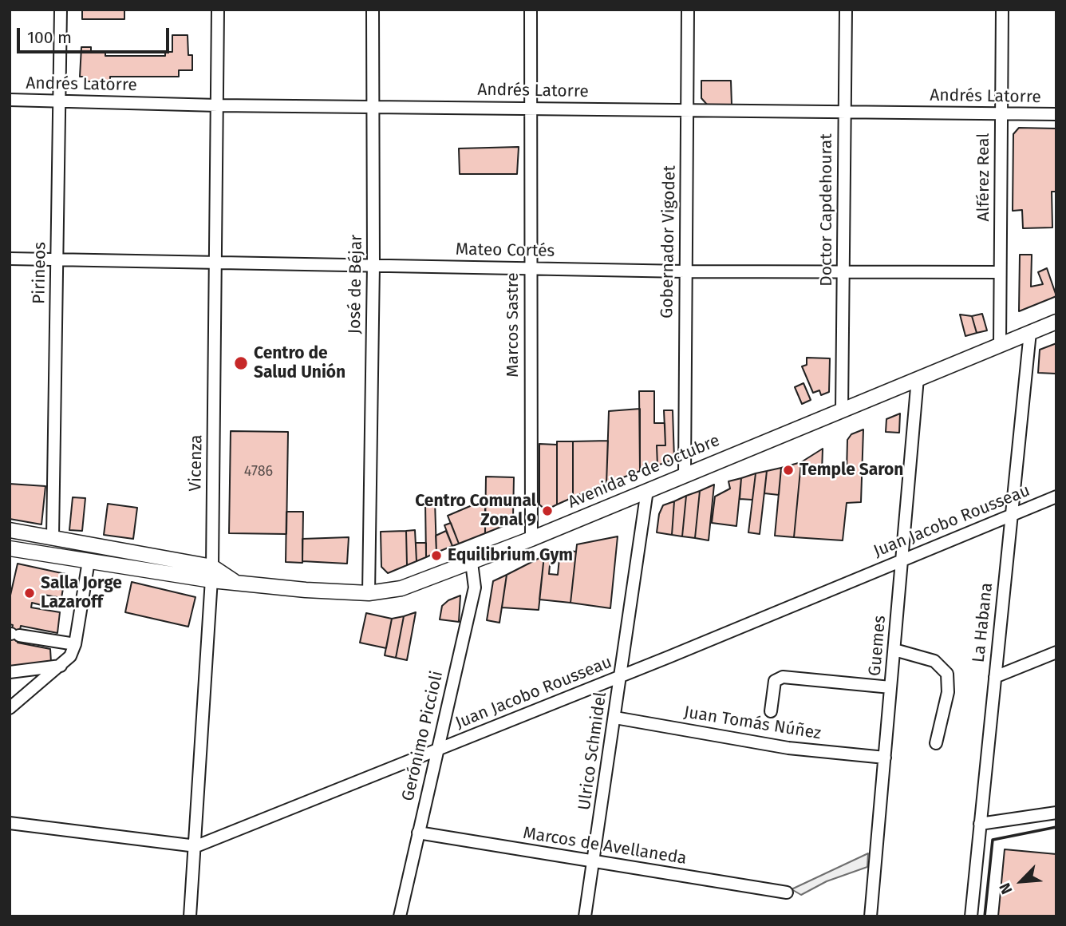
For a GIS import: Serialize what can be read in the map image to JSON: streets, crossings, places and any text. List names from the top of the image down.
{
  "streets": {
    "main road": ["Avenida 8 de Octubre"],
    "street": [
      "Andrés Latorre",
      "Alférez Real",
      "Doctor Capdehourat",
      "Gobernador Vigodet",
      "Mateo Cortés",
      "Pirineos",
      "José de Béjar",
      "Marcos Sastre",
      "Vicenza",
      "Juan Jacobo Rousseau",
      "La Habana",
      "Guemes",
      "Juan Tomás Núñez",
      "Gerónimo Piccioli",
      "Ulrico Schmidel",
      "Marcos de Avellaneda"
    ]
  },
  "crossings": [
    ["Andrés Latorre", "Alférez Real"],
    ["Andrés Latorre", "Doctor Capdehourat"],
    ["Andrés Latorre", "Gobernador Vigodet"],
    ["Andrés Latorre", "Pirineos"],
    ["Andrés Latorre", "José de Béjar"],
    ["Andrés Latorre", "Marcos Sastre"],
    ["Andrés Latorre", "Vicenza"],
    ["Alférez Real", "Mateo Cortés"],
    ["Alférez Real", "Avenida 8 de Octubre"],
    ["Doctor Capdehourat", "Mateo Cortés"],
    ["Doctor Capdehourat", "Avenida 8 de Octubre"],
    ["Gobernador Vigodet", "Mateo Cortés"],
    ["Gobernador Vigodet", "Avenida 8 de Octubre"],
    ["Mateo Cortés", "Pirineos"],
    ["Mateo Cortés", "José de Béjar"],
    ["Mateo Cortés", "Marcos Sastre"],
    ["Mateo Cortés", "Vicenza"],
    ["Pirineos", "Avenida 8 de Octubre"],
    ["José de Béjar", "Avenida 8 de Octubre"],
    ["Marcos Sastre", "Avenida 8 de Octubre"],
    ["Vicenza", "Avenida 8 de Octubre"],
    ["Vicenza", "Juan Jacobo Rousseau"],
    ["Avenida 8 de Octubre", "La Habana"],
    ["Avenida 8 de Octubre", "Guemes"],
    ["Avenida 8 de Octubre", "Gerónimo Piccioli"],
    ["Avenida 8 de Octubre", "Ulrico Schmidel"],
    ["Juan Jacobo Rousseau", "La Habana"],
    ["Juan Jacobo Rousseau", "Guemes"],
    ["Juan Jacobo Rousseau", "Gerónimo Piccioli"],
    ["Juan Jacobo Rousseau", "Ulrico Schmidel"],
    ["Guemes", "Juan Tomás Núñez"],
    ["Juan Tomás Núñez", "Ulrico Schmidel"],
    ["Gerónimo Piccioli", "Marcos de Avellaneda"],
    ["Ulrico Schmidel", "Marcos de Avellaneda"]
  ],
  "places": [
    "Centro de Salud Unión",
    "Temple Saron",
    "Centro Comunal Zonal 9",
    "Equilibrium Gym",
    "Salla Jorge Lazaroff"
  ],
  "house_numbers": ["4786"],
  "scale_bar": "100 m",
  "north": "bottom left"
}
